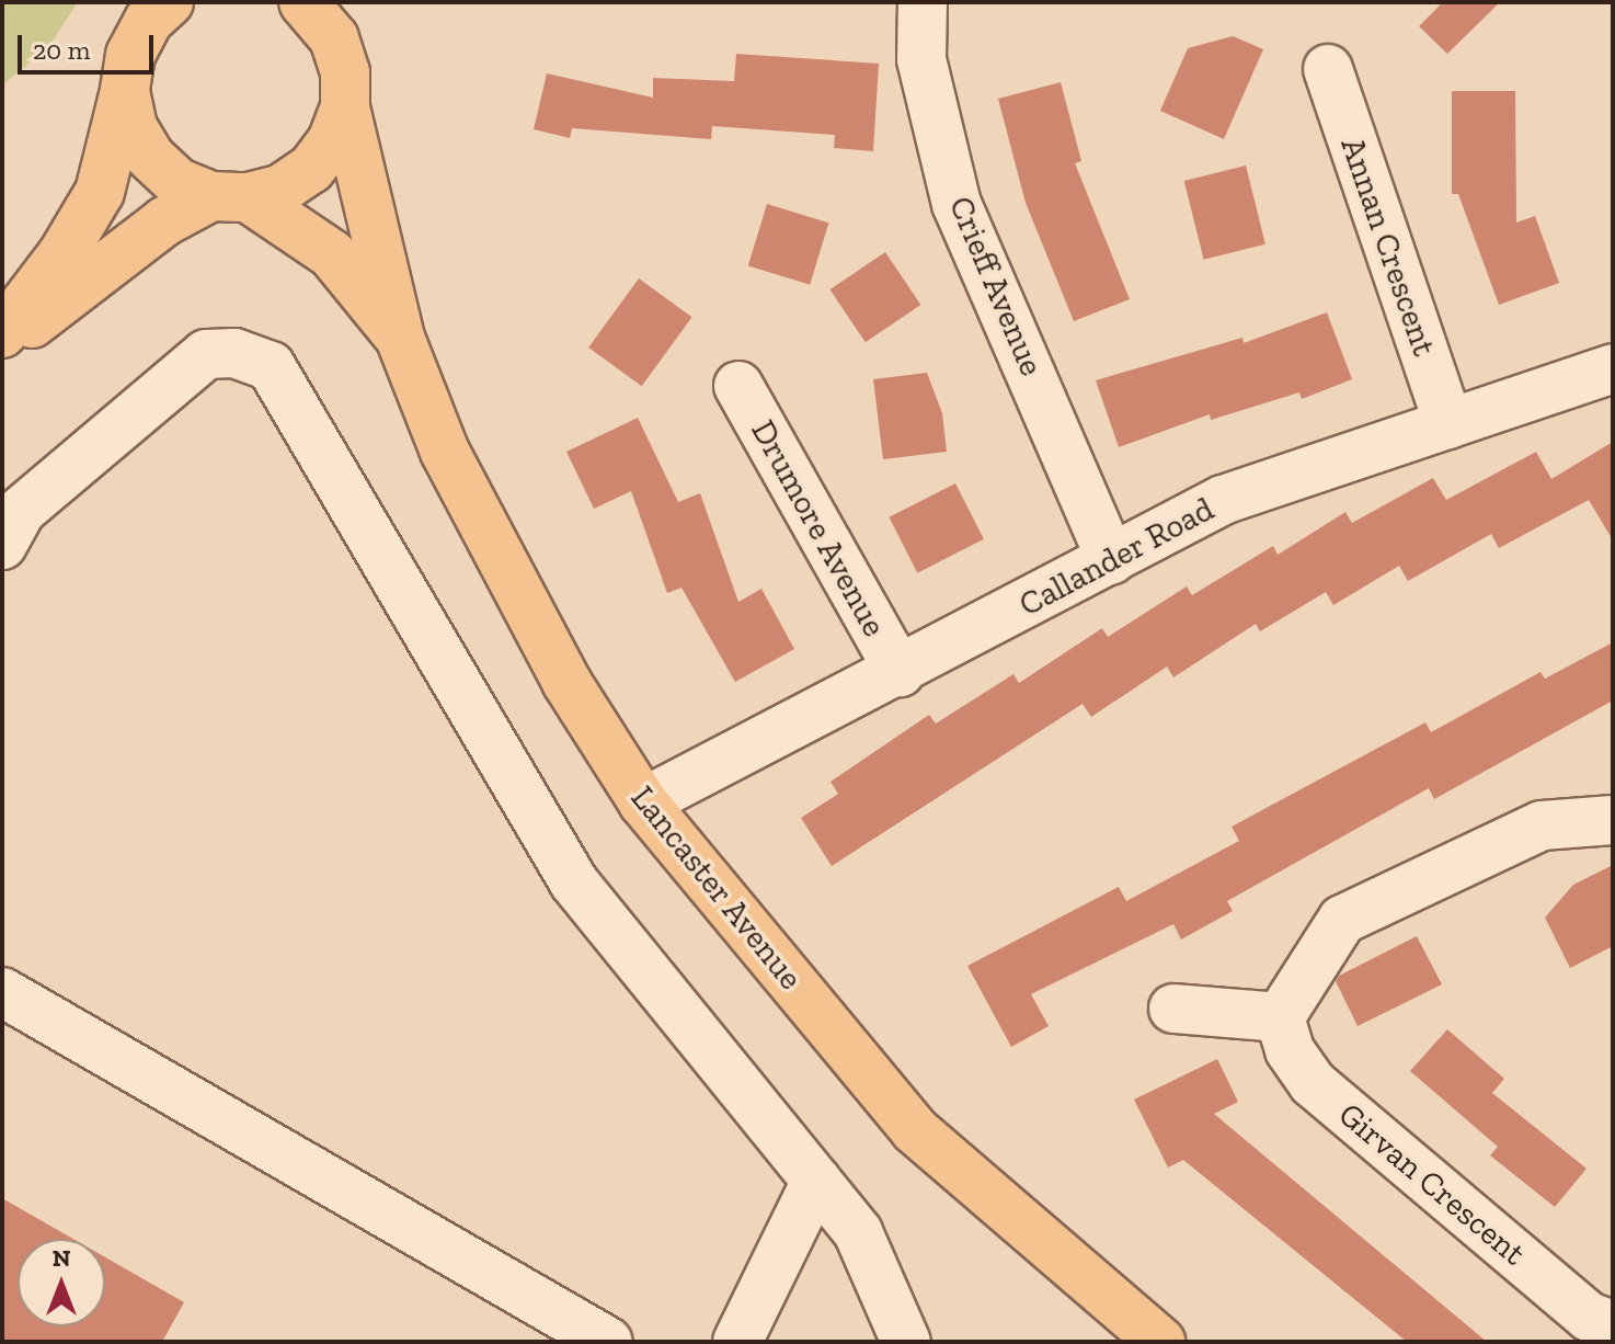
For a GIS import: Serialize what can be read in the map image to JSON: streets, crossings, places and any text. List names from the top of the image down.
{
  "streets": {
    "main road": ["Lancaster Avenue"],
    "street": [
      "Annan Crescent",
      "Crieff Avenue",
      "Drumore Avenue",
      "Callander Road",
      "Girvan Crescent"
    ]
  },
  "crossings": [
    ["Annan Crescent", "Callander Road"],
    ["Crieff Avenue", "Callander Road"],
    ["Drumore Avenue", "Callander Road"],
    ["Callander Road", "Lancaster Avenue"]
  ],
  "scale_bar": "20 m",
  "north": "top"
}
